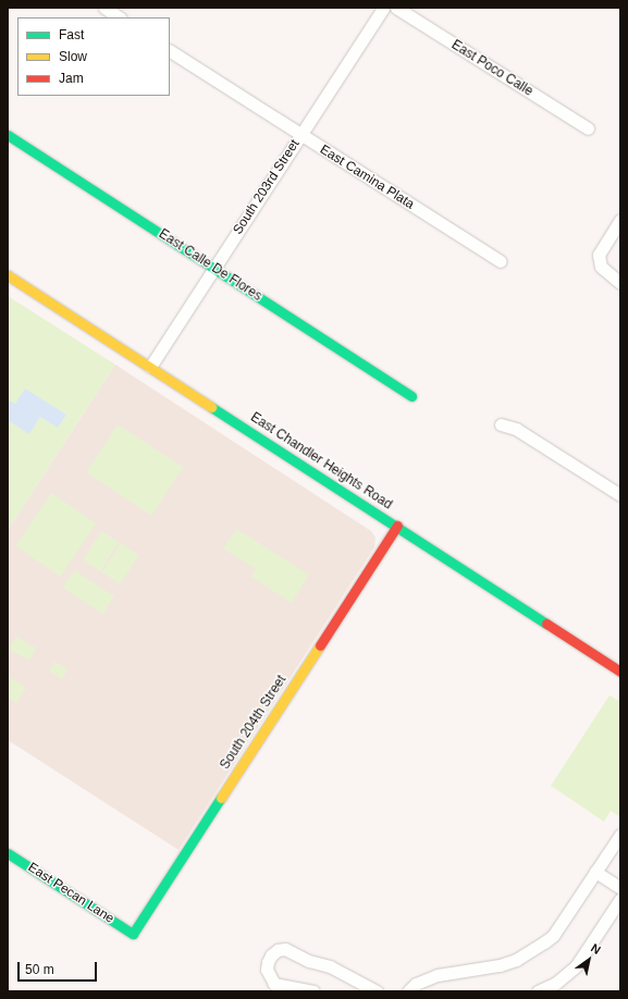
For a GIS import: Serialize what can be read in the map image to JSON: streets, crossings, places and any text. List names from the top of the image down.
{
  "streets": {
    "street": [
      "East Poco Calle",
      "East Camina Plata",
      "South 203rd Street",
      "East Calle De Flores",
      "East Chandler Heights Road",
      "South 204th Street",
      "East Pecan Lane"
    ]
  },
  "crossings": [
    ["East Camina Plata", "South 203rd Street"],
    ["South 203rd Street", "East Calle De Flores"],
    ["South 203rd Street", "East Chandler Heights Road"],
    ["East Chandler Heights Road", "South 204th Street"],
    ["South 204th Street", "East Pecan Lane"]
  ],
  "legend": ["Fast", "Slow", "Jam"],
  "scale_bar": "50 m",
  "north": "top right"
}
